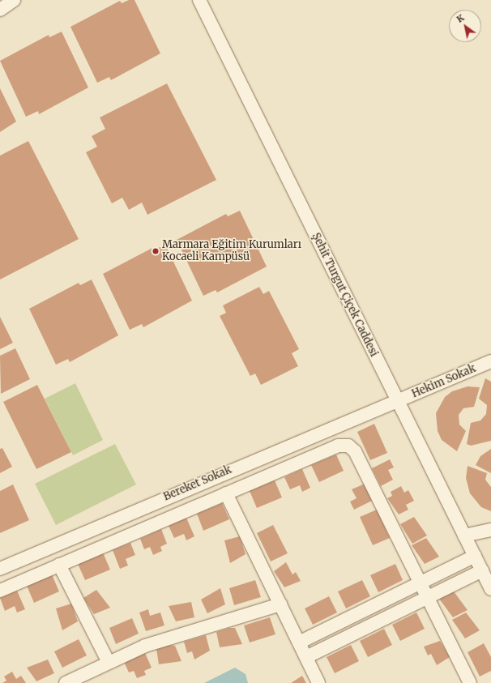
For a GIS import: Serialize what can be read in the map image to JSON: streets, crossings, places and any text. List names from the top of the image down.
{
  "streets": {
    "street": ["Şehit Turgut Çiçek Caddesi", "Hekim Sokak", "Bereket Sokak"]
  },
  "crossings": [
    ["Şehit Turgut Çiçek Caddesi", "Hekim Sokak"],
    ["Şehit Turgut Çiçek Caddesi", "Bereket Sokak"],
    ["Hekim Sokak", "Bereket Sokak"]
  ],
  "places": ["Marmara Eğitim Kurumları Kocaeli Kampüsü"],
  "north": "top left"
}
